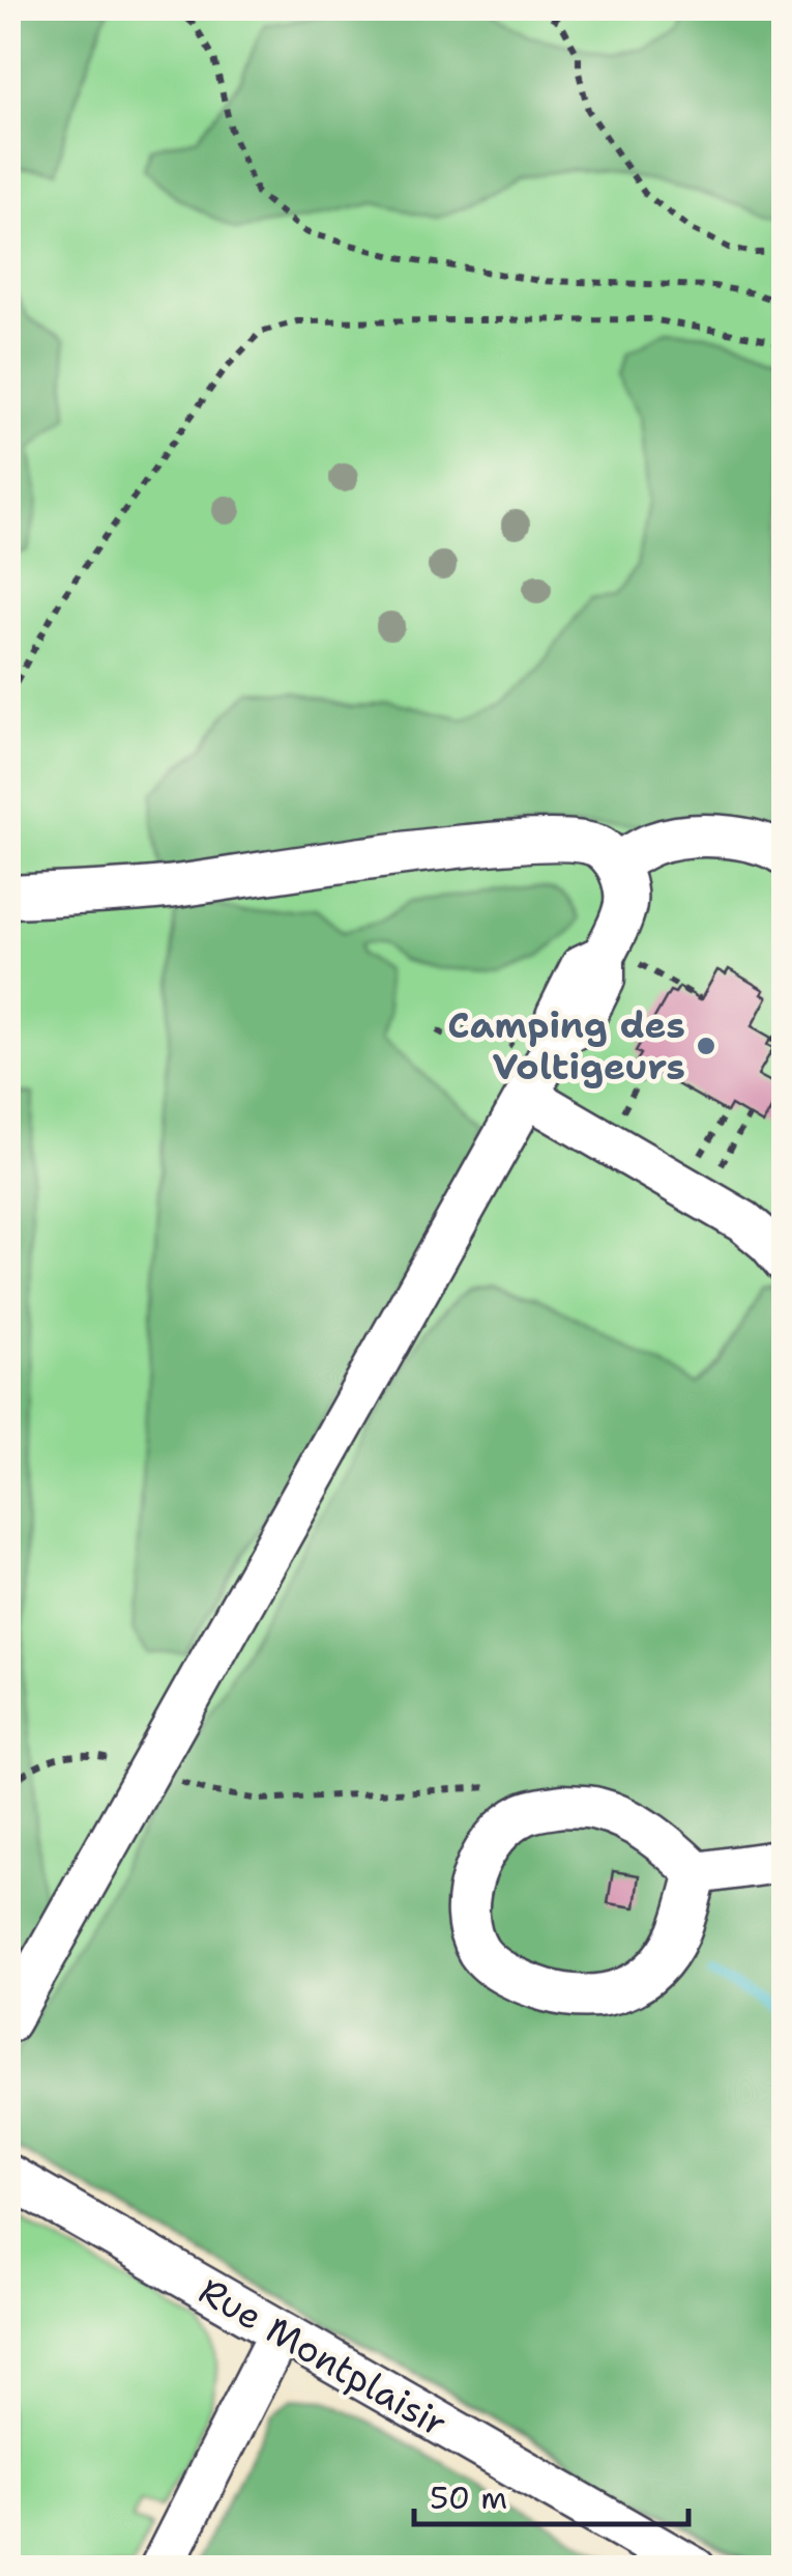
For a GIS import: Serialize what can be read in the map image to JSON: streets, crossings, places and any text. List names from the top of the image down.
{
  "streets": {
    "street": ["Rue Montplaisir"]
  },
  "places": ["Camping des Voltigeurs"],
  "scale_bar": "50 m"
}
